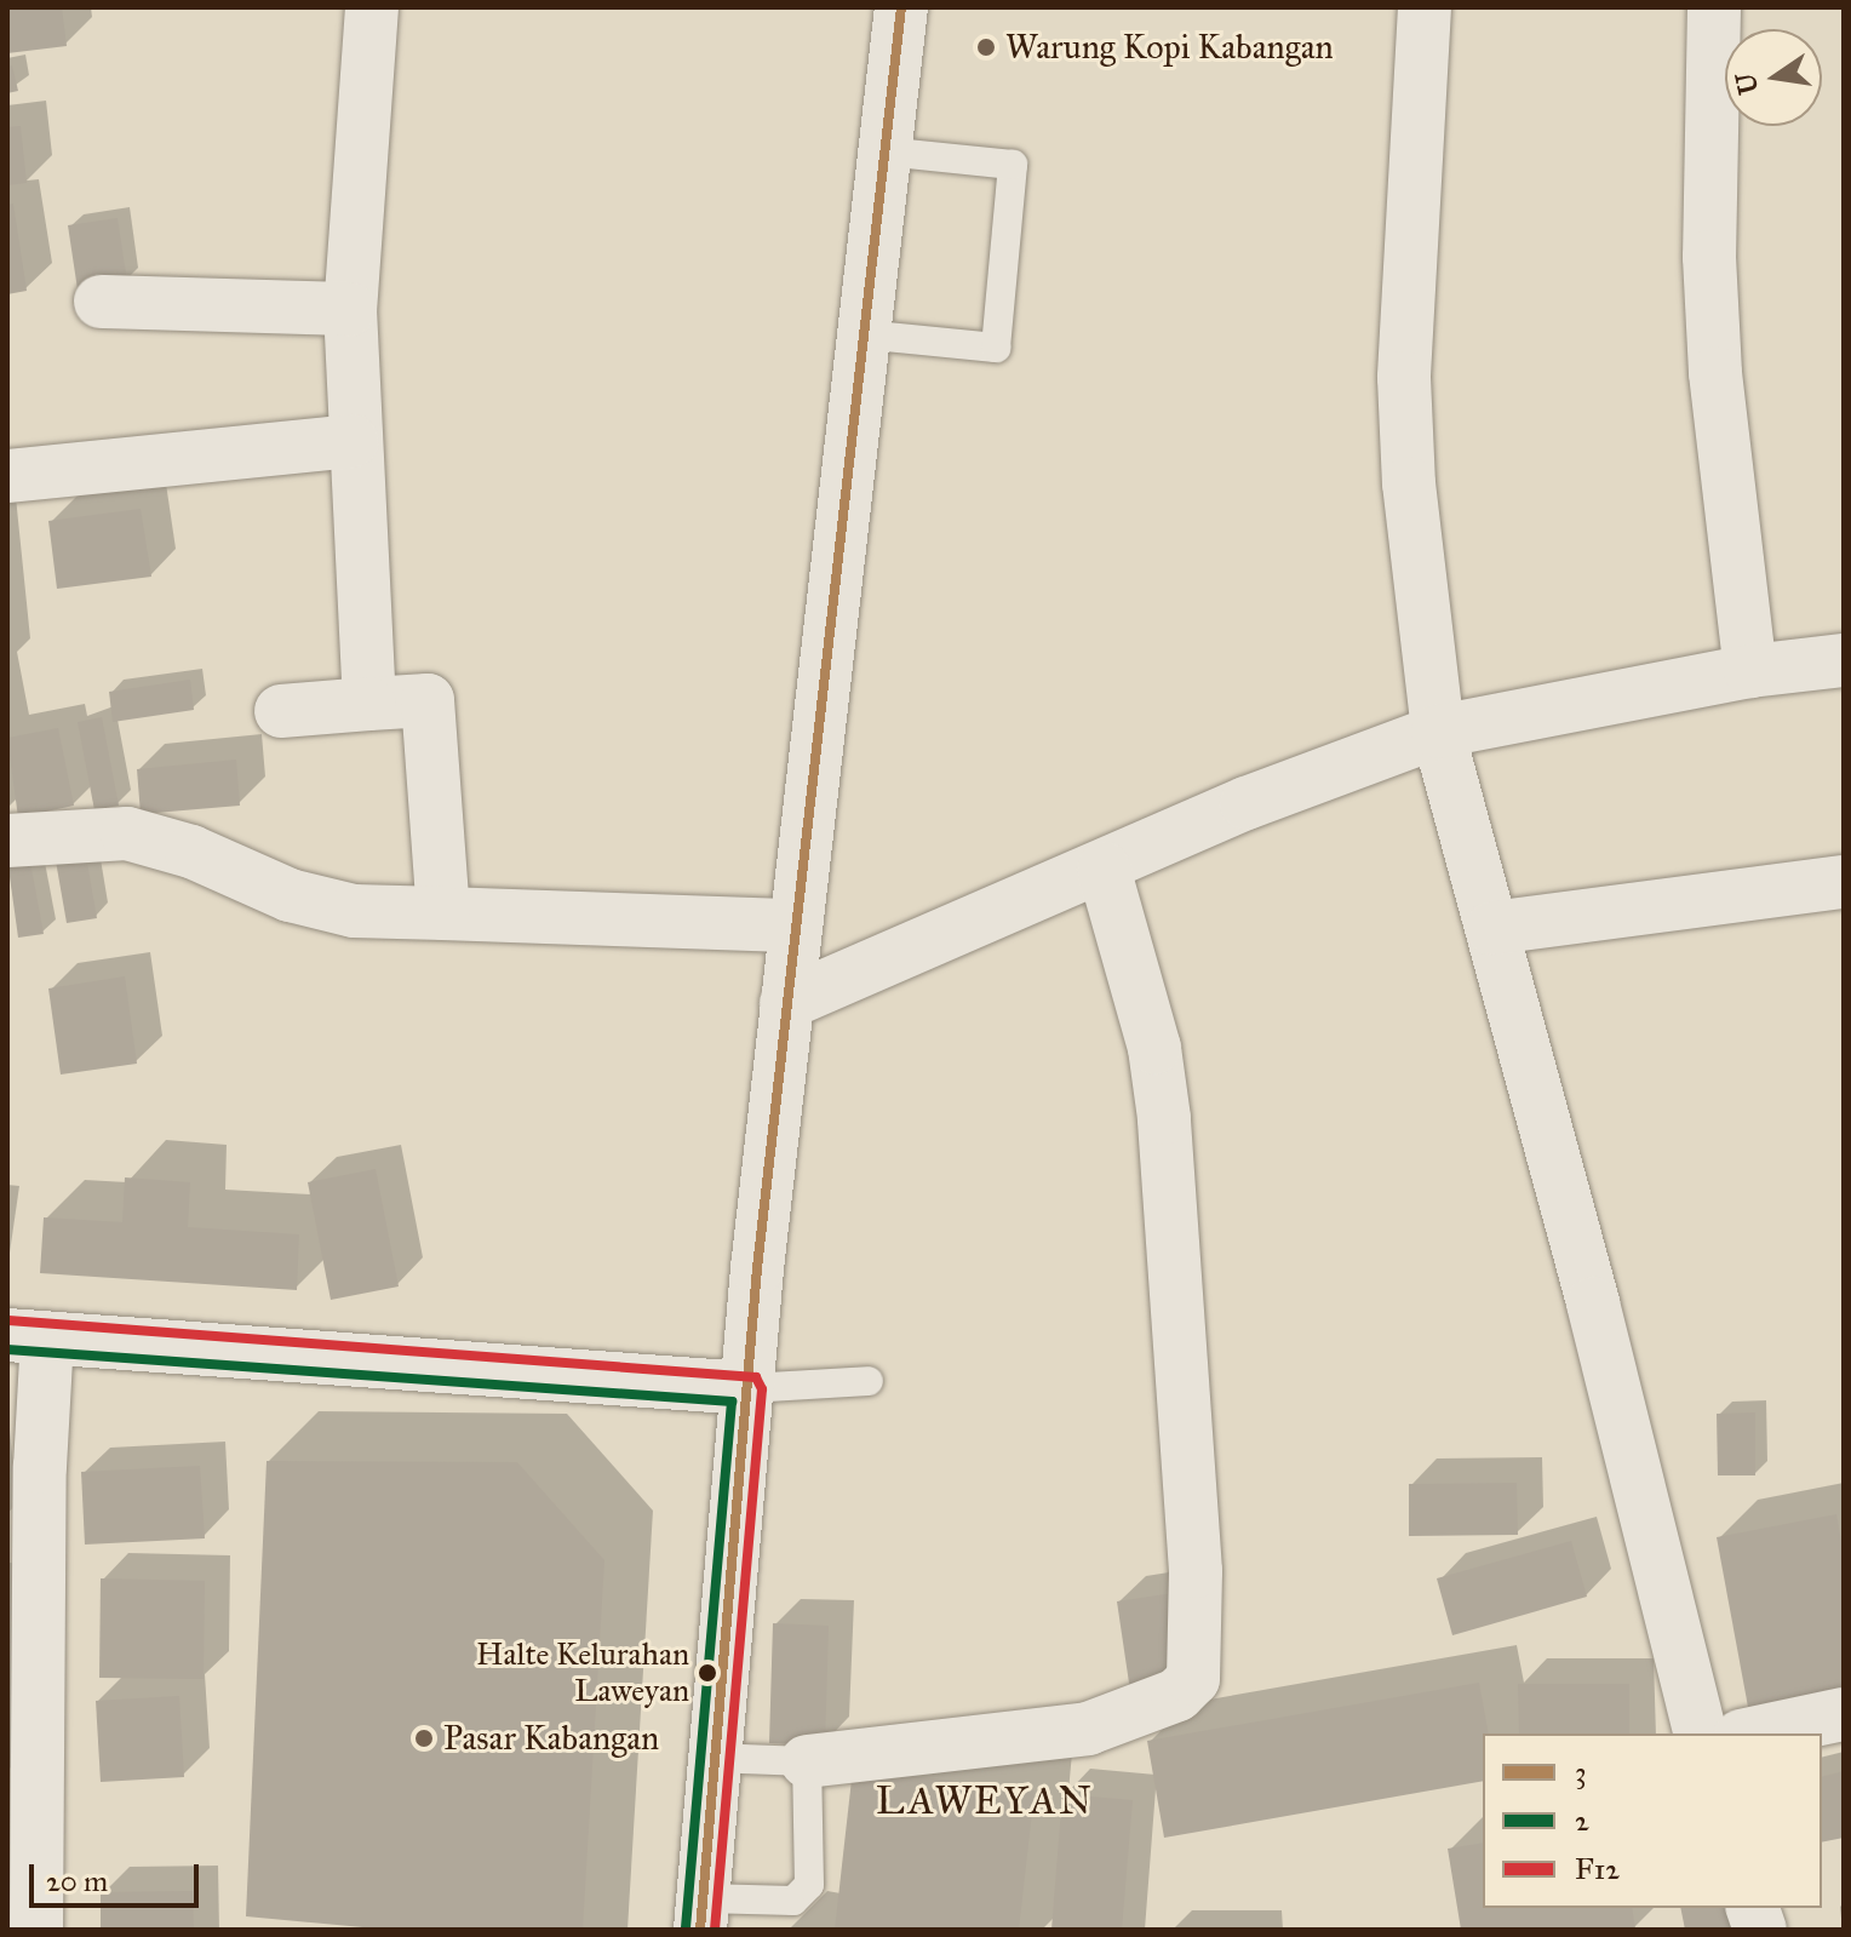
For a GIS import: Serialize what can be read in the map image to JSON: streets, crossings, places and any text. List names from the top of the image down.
{
  "districts": ["LAWEYAN"],
  "places": ["Warung Kopi Kabangan", "Halte Kelurahan Laweyan", "Pasar Kabangan"],
  "lines": ["transit line 3", "transit line F12", "transit line 2"],
  "legend": ["3", "2", "F12"],
  "scale_bar": "20 m",
  "north": "left"
}
